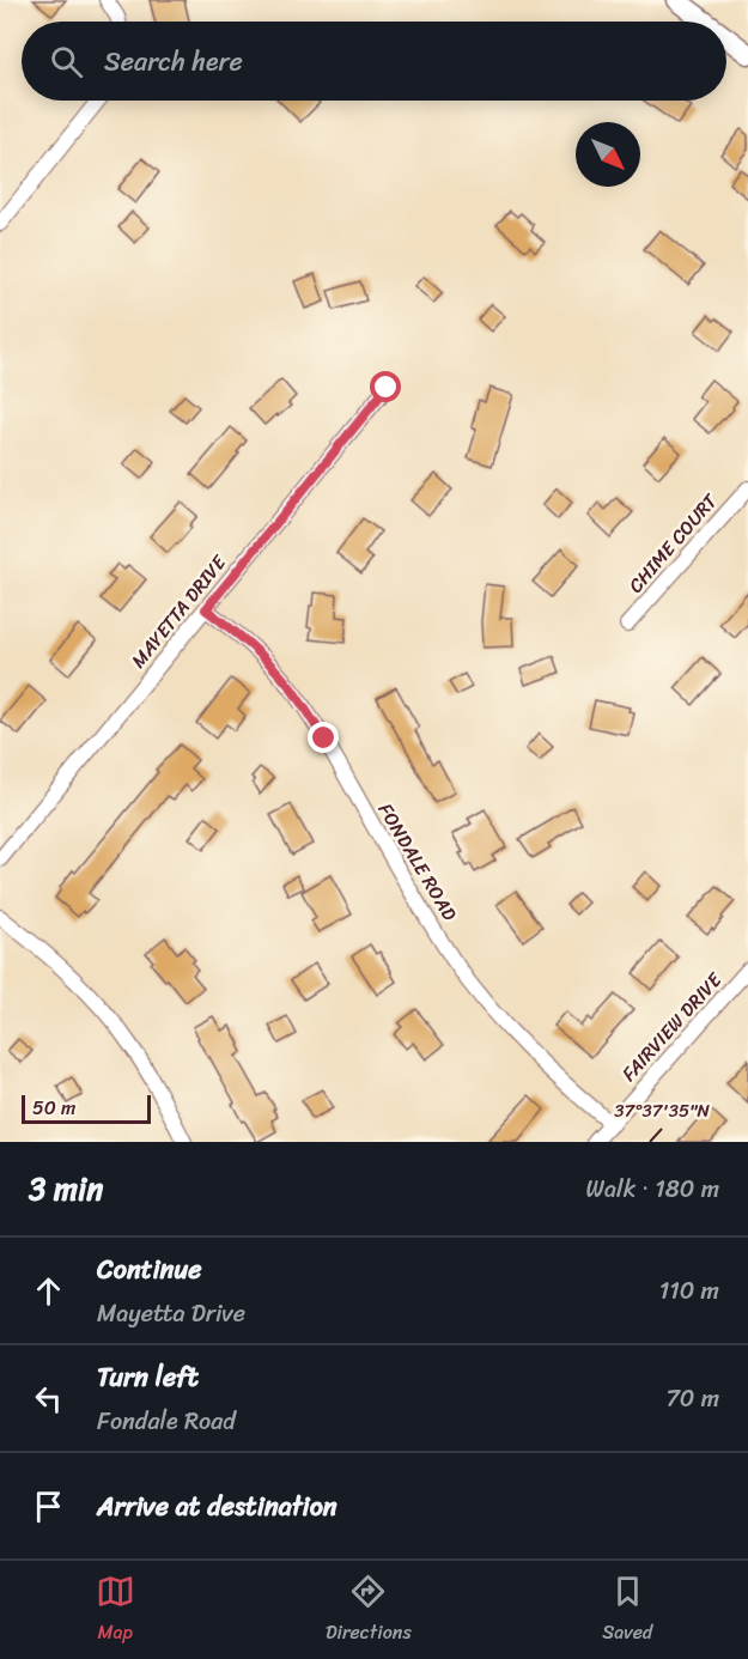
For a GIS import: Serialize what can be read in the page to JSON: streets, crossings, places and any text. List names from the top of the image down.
{
  "streets": {
    "street": [
      "CHIME COURT",
      "MAYETTA DRIVE",
      "FONDALE ROAD",
      "FAIRVIEW DRIVE"
    ]
  },
  "crossings": [
    ["MAYETTA DRIVE", "FONDALE ROAD"],
    ["FONDALE ROAD", "FAIRVIEW DRIVE"]
  ],
  "scale_bar": "50 m",
  "north": "bottom right",
  "page": {
    "search": "Search here",
    "scale": "50 m",
    "heading": ["3 min", "Walk · 180 m"],
    "list": [
      ["Continue", "Mayetta Drive", "110 m"],
      ["Turn left", "Fondale Road", "70 m"],
      "Arrive at destination"
    ],
    "nav": ["Map", "Directions", "Saved"]
  },
  "coordinates": ["37°37'35\"N"]
}
